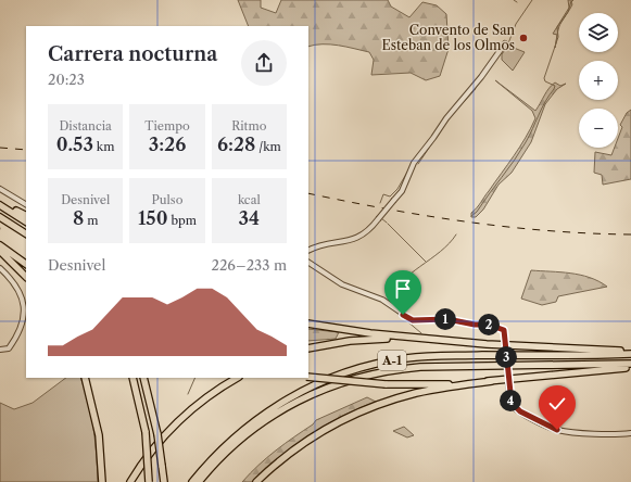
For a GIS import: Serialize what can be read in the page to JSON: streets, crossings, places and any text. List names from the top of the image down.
{
  "streets": {
    "highway": ["A-1"]
  },
  "places": ["Convento de San Esteban de los Olmos"],
  "page": {
    "map_buttons": ["+", "−"],
    "heading": ["Carrera nocturna", "20:23"],
    "stats": [
      ["Distancia", "0.53 km"],
      ["Tiempo", "3:26"],
      ["Ritmo", "6:28 /km"],
      ["Desnivel", "8 m"],
      ["Pulso", "150 bpm"],
      ["kcal", "34"]
    ],
    "chart": ["Desnivel", "226–233 m"],
    "pins": [
      "1",
      "2",
      "3",
      "4"
    ]
  }
}
